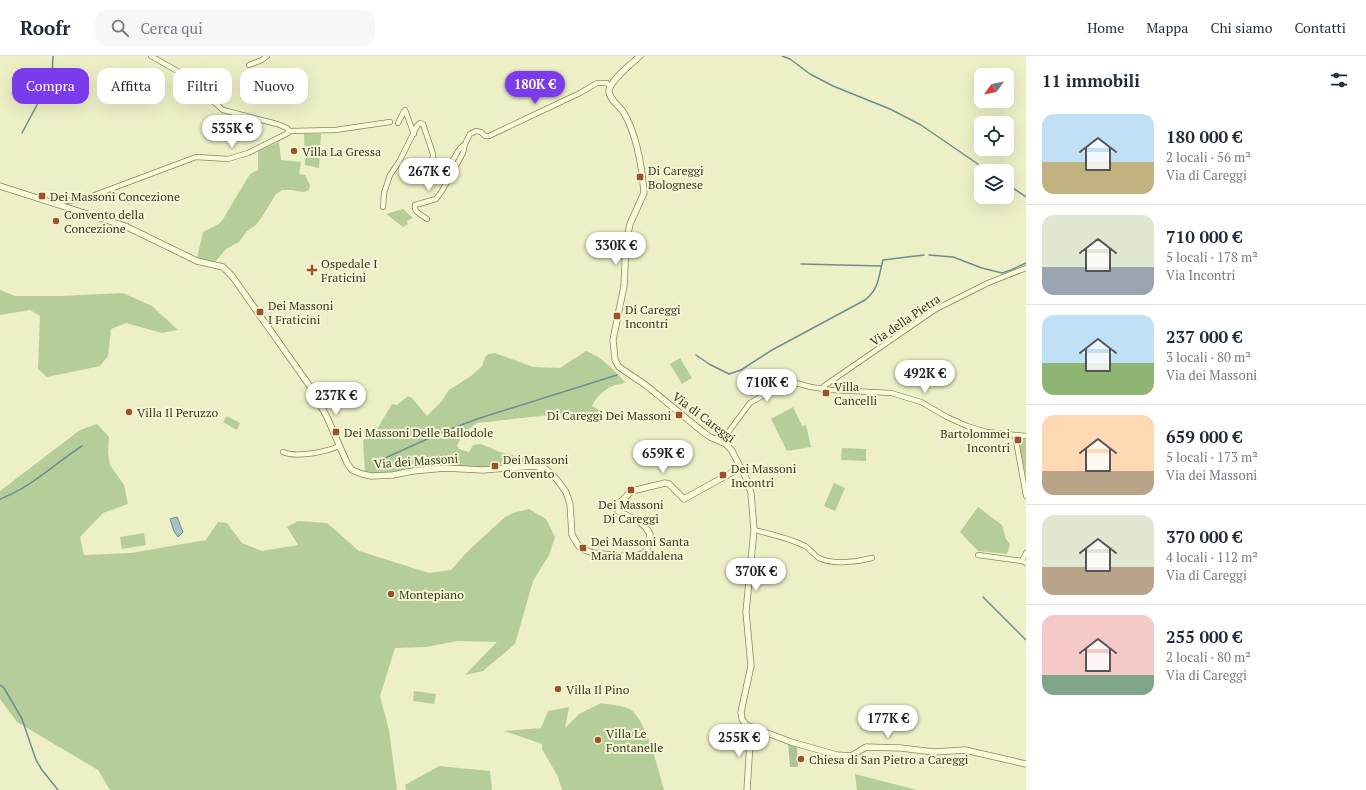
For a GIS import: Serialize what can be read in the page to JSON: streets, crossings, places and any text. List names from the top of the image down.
{
  "streets": {
    "street": ["Via della Pietra", "Via di Careggi", "Via dei Massoni"]
  },
  "crossings": [
    ["Via di Careggi", "Via dei Massoni"]
  ],
  "places": {
    "other": [
      "Villa La Gressa",
      "Convento della Concezione",
      "Villa Il Peruzzo",
      "Montepiano",
      "Villa Il Pino",
      "Villa Le Fontanelle",
      "Chiesa di San Pietro a Careggi"
    ],
    "transit": [
      "Di Careggi Bolognese",
      "Dei Massoni Concezione",
      "Dei Massoni I Fraticini",
      "Di Careggi Incontri",
      "Villa Cancelli",
      "Di Careggi Dei Massoni",
      "Dei Massoni Delle Ballodole",
      "Bartolommei Incontri",
      "Dei Massoni Convento",
      "Dei Massoni Incontri",
      "Dei Massoni Di Careggi",
      "Dei Massoni Santa Maria Maddalena"
    ],
    "health": ["Ospedale I Fraticini"]
  },
  "north": "bottom left",
  "page": {
    "header": "Roofr",
    "search": "Cerca qui",
    "nav": [
      "Home",
      "Mappa",
      "Chi siamo",
      "Contatti"
    ],
    "heading": "11 immobili",
    "chip": [
      "Compra",
      "Affitta",
      "Filtri",
      "Nuovo"
    ],
    "price": [
      "180K €",
      "535K €",
      "267K €",
      "330K €",
      "492K €",
      "710K €",
      "237K €",
      "659K €",
      "370K €",
      "177K €",
      "255K €"
    ],
    "list": [
      {
        "name": "180 000 €",
        "note": "2 locali · 56 m² · Via di Careggi"
      },
      {
        "name": "710 000 €",
        "note": "5 locali · 178 m² · Via Incontri"
      },
      {
        "name": "237 000 €",
        "note": "3 locali · 80 m² · Via dei Massoni"
      },
      {
        "name": "659 000 €",
        "note": "5 locali · 173 m² · Via dei Massoni"
      },
      {
        "name": "370 000 €",
        "note": "4 locali · 112 m² · Via di Careggi"
      },
      {
        "name": "255 000 €",
        "note": "2 locali · 80 m² · Via di Careggi"
      }
    ]
  }
}
